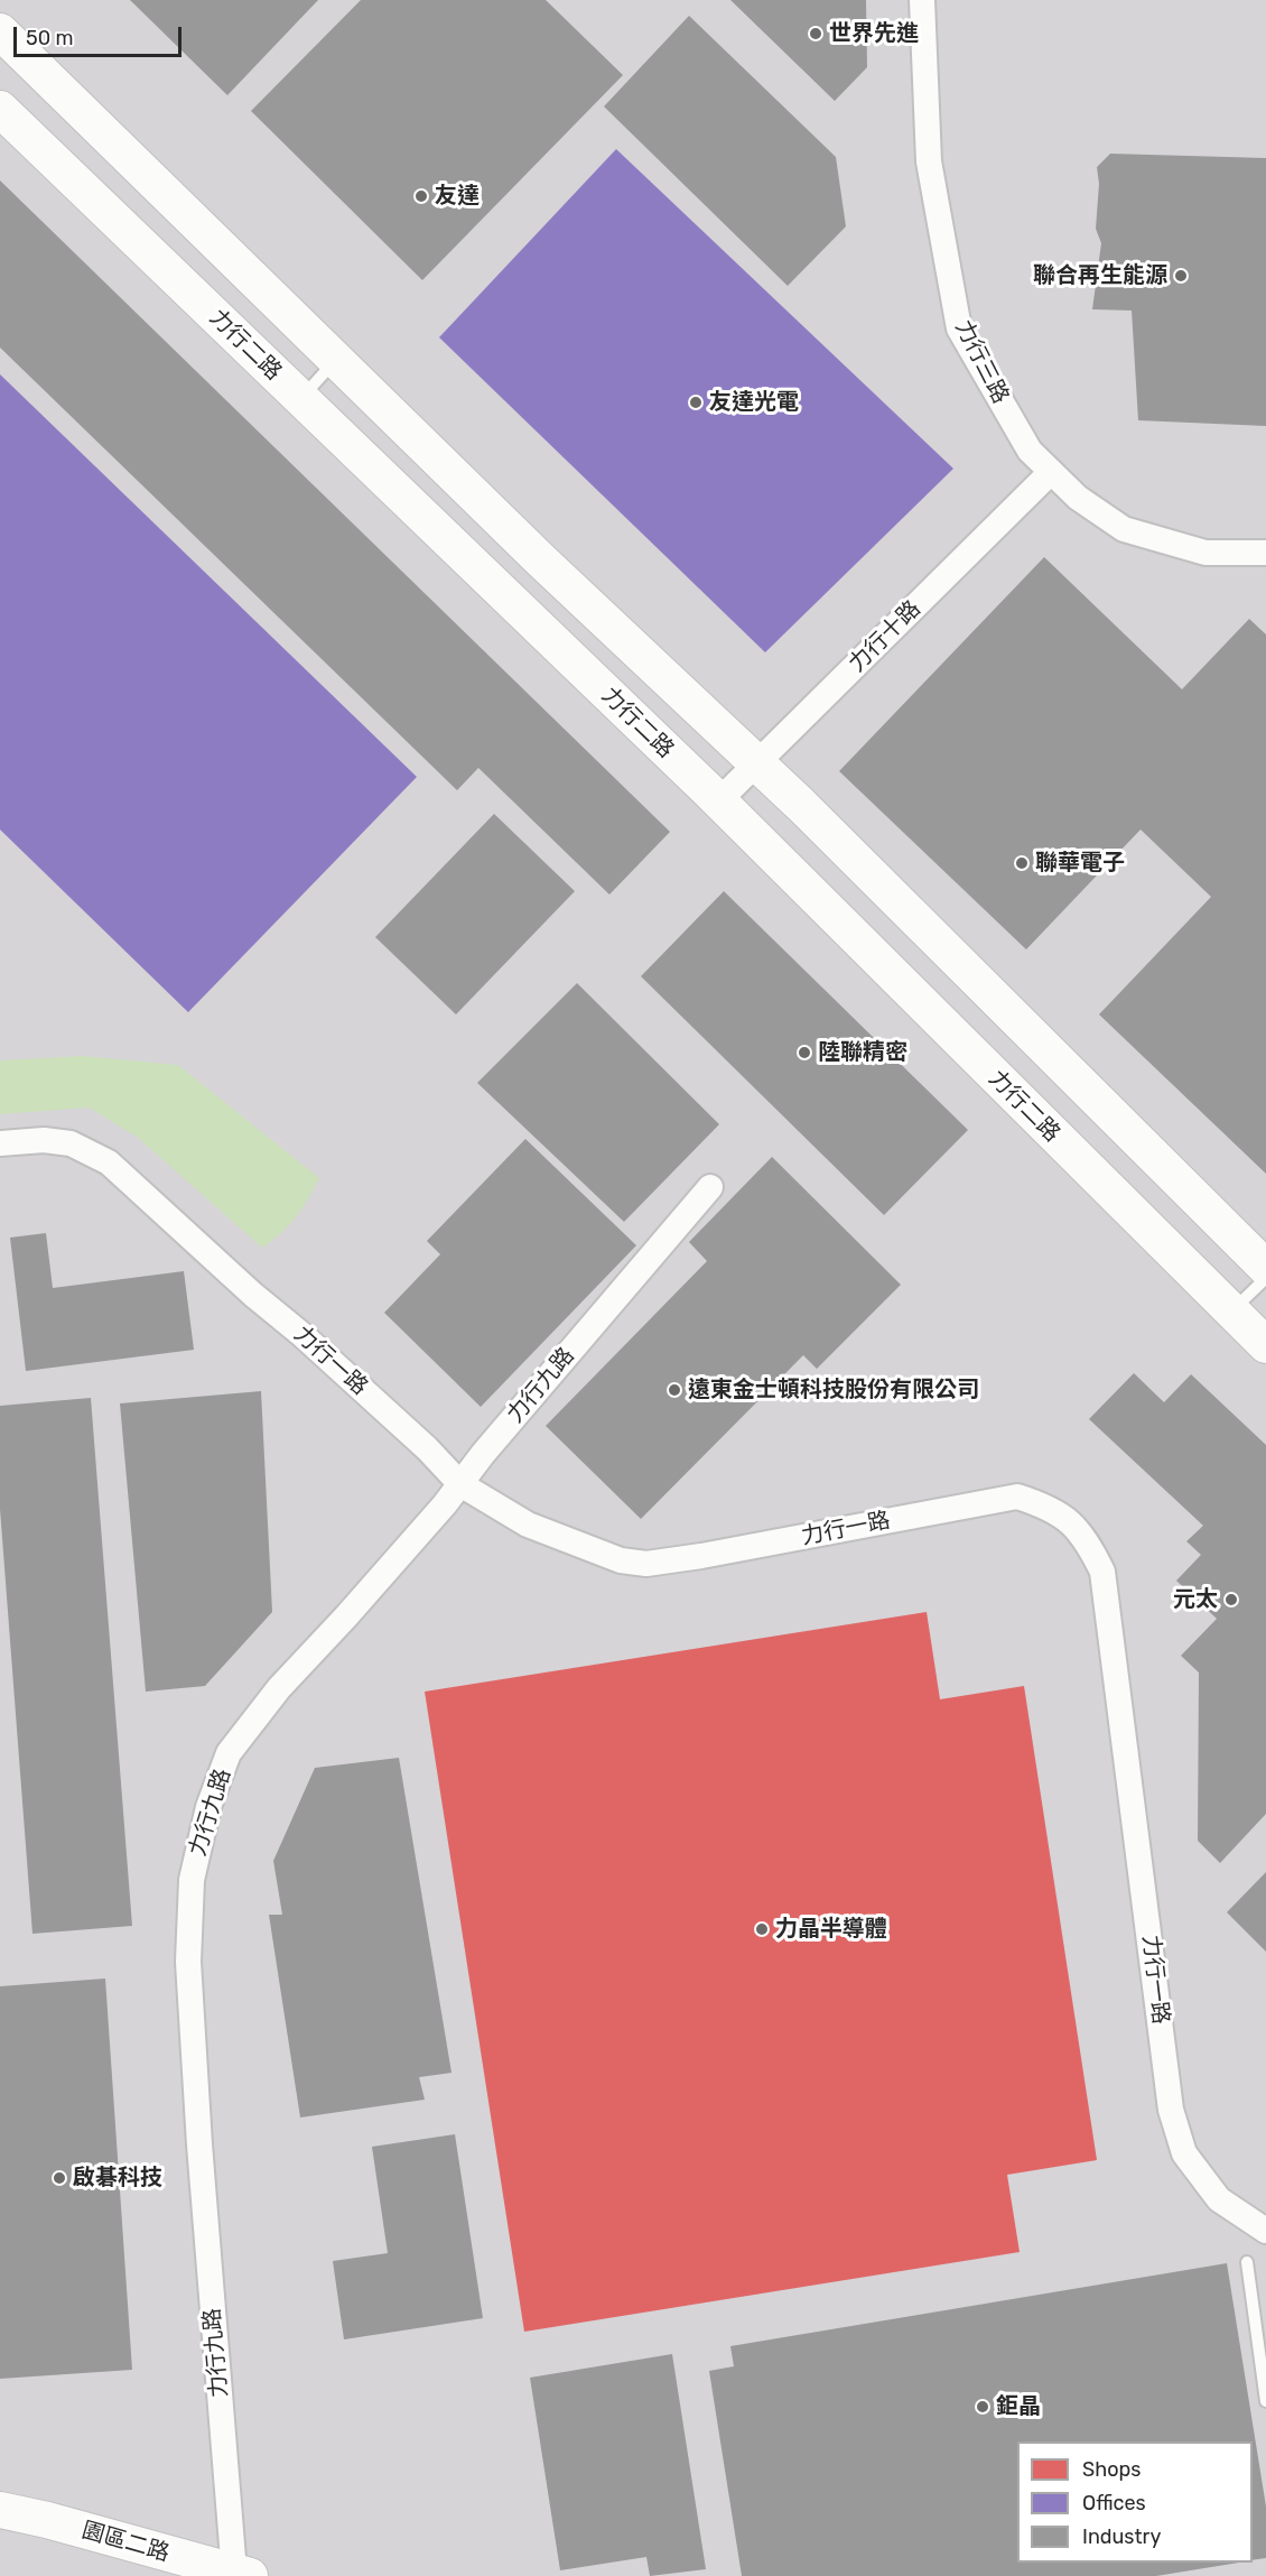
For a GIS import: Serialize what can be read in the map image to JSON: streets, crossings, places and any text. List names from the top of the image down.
{
  "streets": {
    "street": [
      "力行二路",
      "力行三路",
      "力行十路",
      "力行一路",
      "力行九路",
      "園區二路"
    ]
  },
  "crossings": [
    ["力行二路", "力行十路"],
    ["力行三路", "力行十路"],
    ["力行一路", "力行九路"],
    ["力行九路", "園區二路"]
  ],
  "places": [
    "世界先進",
    "友達",
    "聯合再生能源",
    "友達光電",
    "聯華電子",
    "陸聯精密",
    "遠東金士頓科技股份有限公司",
    "元太",
    "力晶半導體",
    "啟碁科技",
    "鉅晶"
  ],
  "legend": ["Shops", "Offices", "Industry"],
  "scale_bar": "50 m"
}
